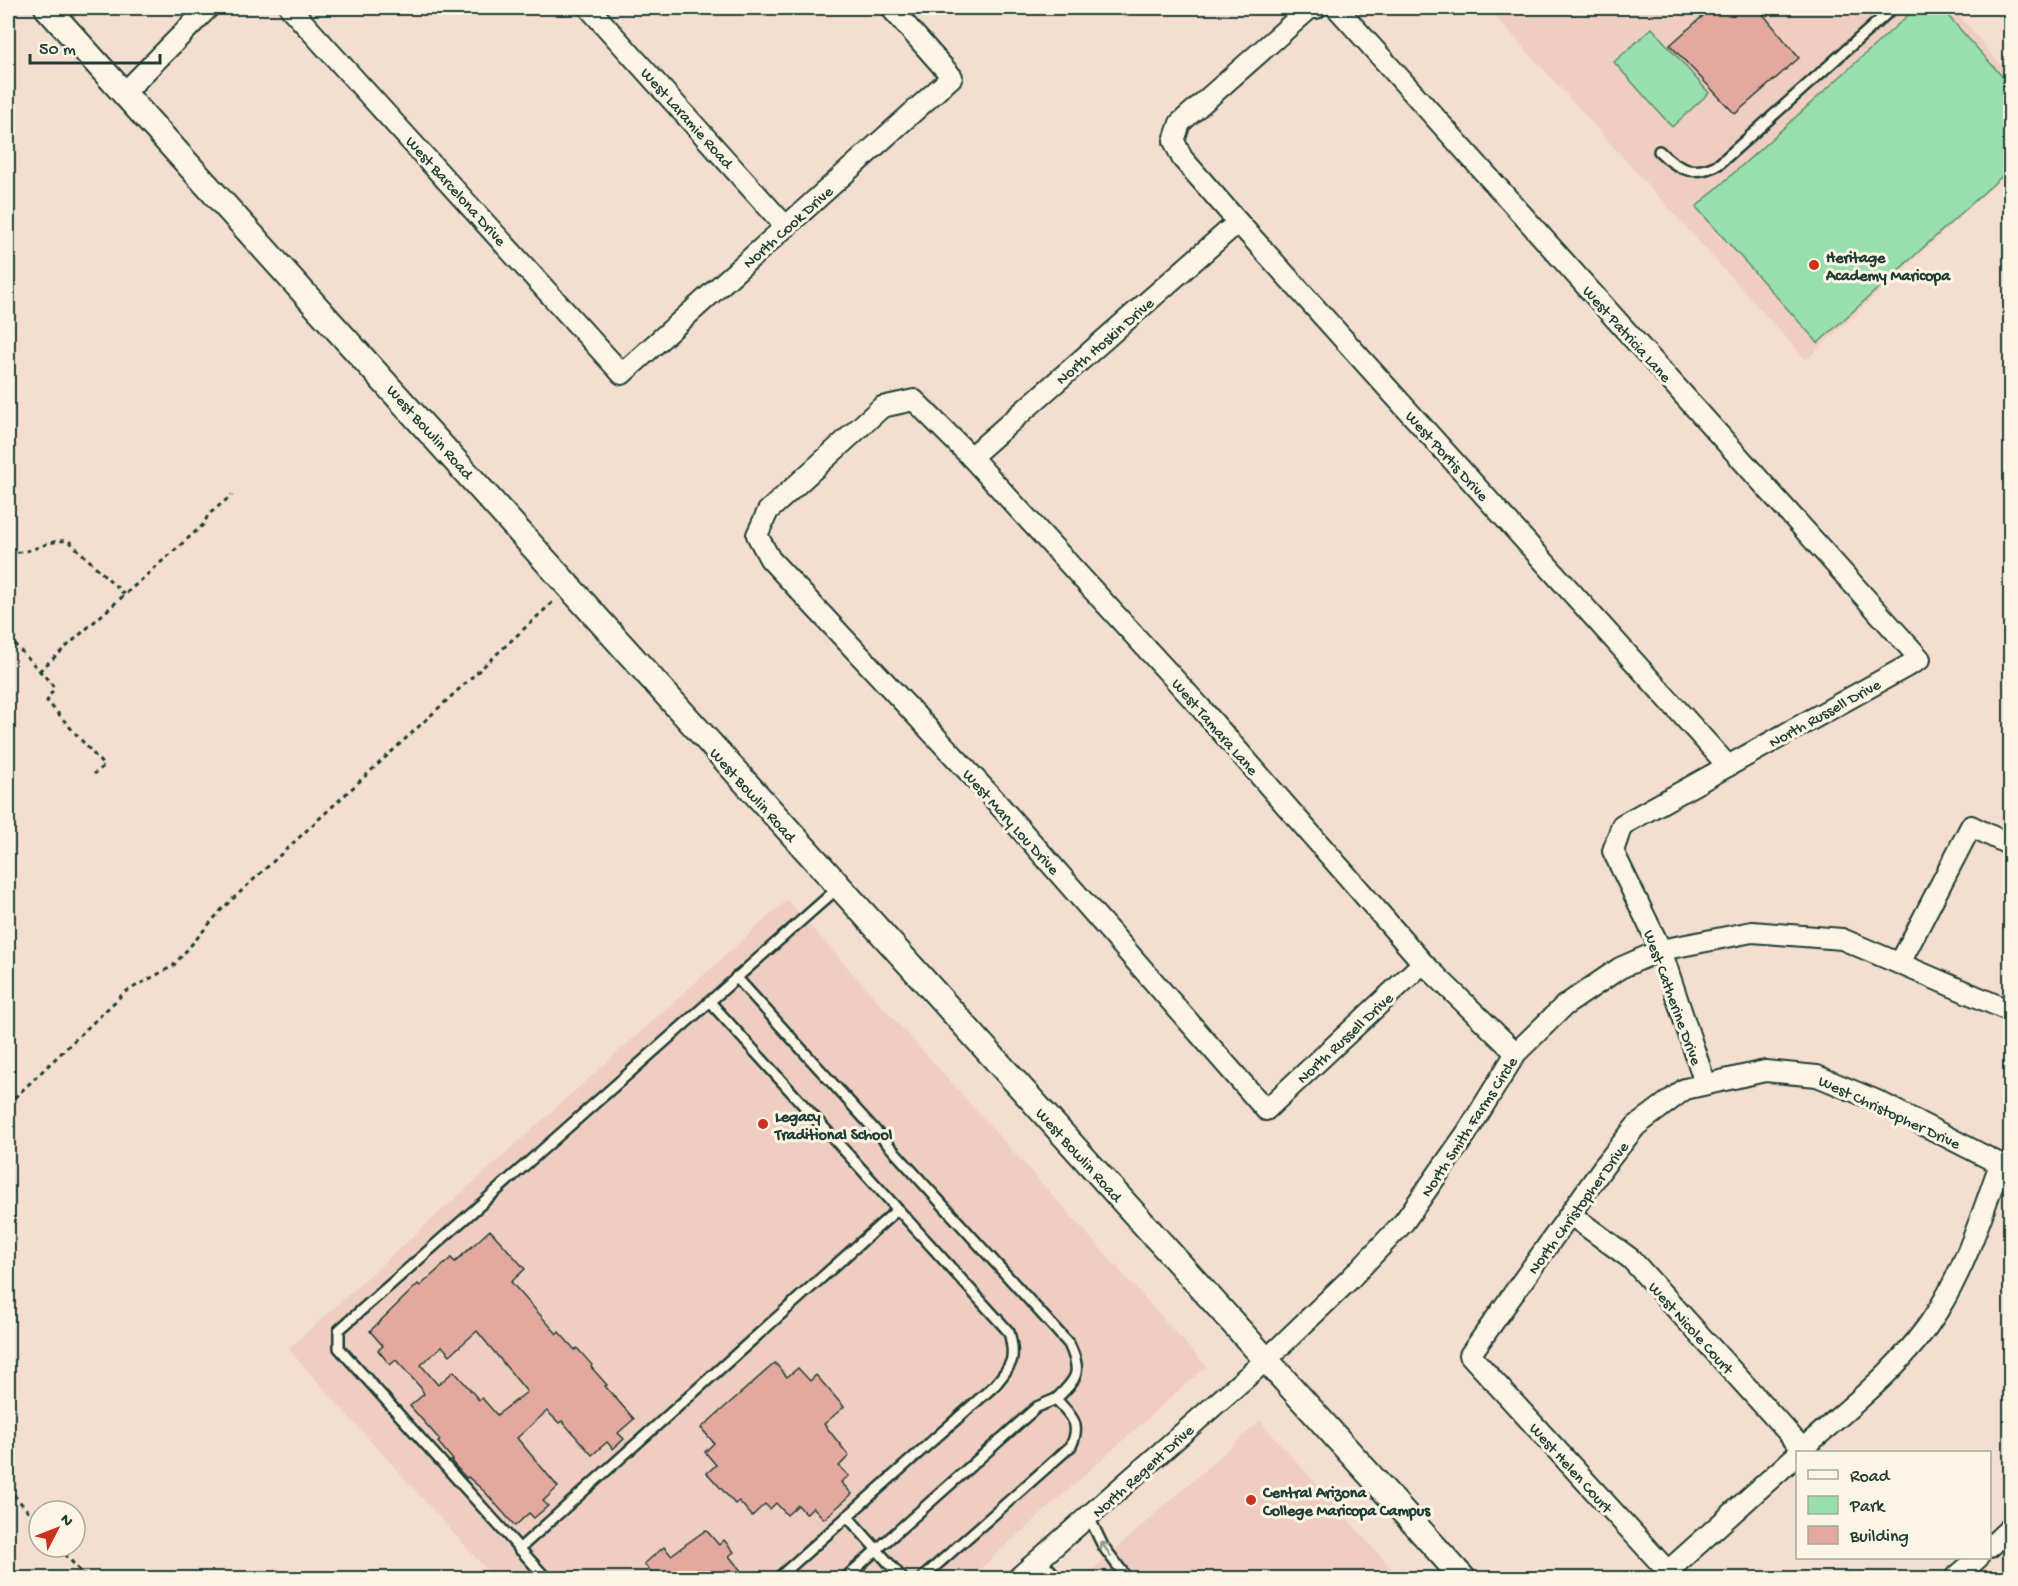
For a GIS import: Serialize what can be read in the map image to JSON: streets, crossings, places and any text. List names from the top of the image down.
{
  "streets": {
    "street": [
      "West Laramie Road",
      "West Barcelona Drive",
      "North Cook Drive",
      "West Patricia Lane",
      "North Hoskin Drive",
      "West Bowlin Road",
      "West Portis Drive",
      "North Russell Drive",
      "West Tamara Lane",
      "West Mary Lou Drive",
      "West Catherine Drive",
      "West Christopher Drive",
      "North Smith Farms Circle",
      "North Christopher Drive",
      "West Nicole Court",
      "West Helen Court",
      "North Regent Drive"
    ]
  },
  "crossings": [
    ["West Laramie Road", "North Cook Drive"],
    ["West Barcelona Drive", "North Cook Drive"],
    ["West Patricia Lane", "North Russell Drive"],
    ["North Hoskin Drive", "West Portis Drive"],
    ["North Hoskin Drive", "West Tamara Lane"],
    ["West Bowlin Road", "North Smith Farms Circle"],
    ["West Bowlin Road", "North Regent Drive"],
    ["West Portis Drive", "North Russell Drive"],
    ["West Portis Drive", "West Catherine Drive"],
    ["North Russell Drive", "West Tamara Lane"],
    ["North Russell Drive", "West Mary Lou Drive"],
    ["North Russell Drive", "West Catherine Drive"],
    ["West Tamara Lane", "West Mary Lou Drive"],
    ["West Tamara Lane", "North Smith Farms Circle"],
    ["West Catherine Drive", "West Christopher Drive"],
    ["West Catherine Drive", "North Smith Farms Circle"],
    ["West Catherine Drive", "North Christopher Drive"],
    ["West Christopher Drive", "North Christopher Drive"],
    ["North Smith Farms Circle", "North Regent Drive"],
    ["North Christopher Drive", "West Nicole Court"],
    ["North Christopher Drive", "West Helen Court"]
  ],
  "places": ["Heritage Academy Maricopa", "Legacy Traditional School", "Central Arizona College Maricopa Campus"],
  "legend": ["Road", "Park", "Building"],
  "scale_bar": "50 m",
  "north": "top right"
}
